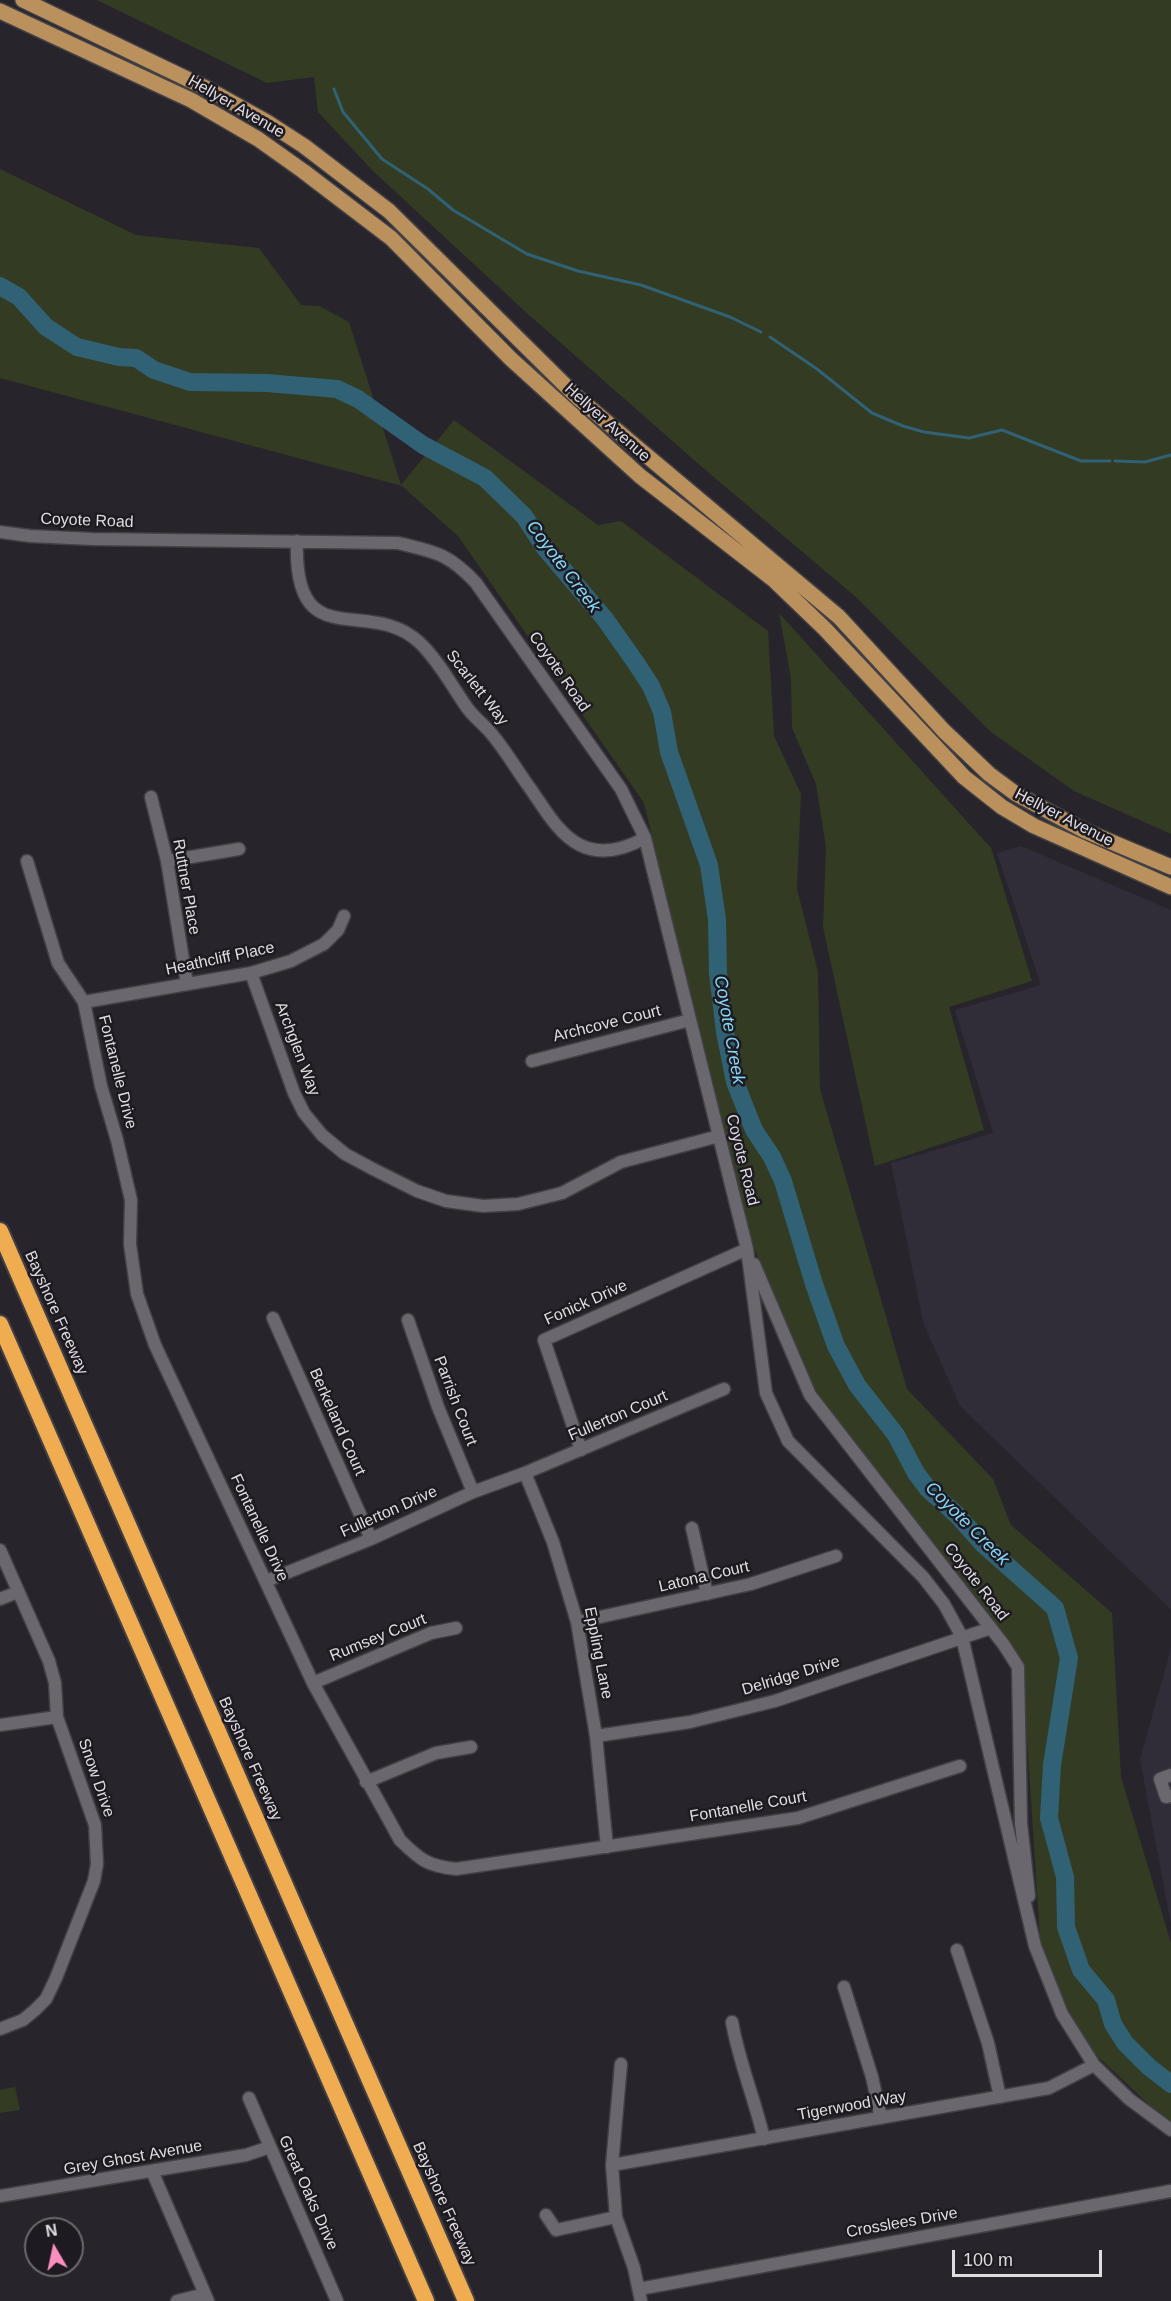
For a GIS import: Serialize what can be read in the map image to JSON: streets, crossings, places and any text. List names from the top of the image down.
{
  "streets": {
    "highway": ["Bayshore Freeway"],
    "main road": ["Hellyer Avenue"],
    "street": [
      "Coyote Road",
      "Scarlett Way",
      "Ruttner Place",
      "Heathcliff Place",
      "Archcove Court",
      "Archglen Way",
      "Fontanelle Drive",
      "Fonick Drive",
      "Parrish Court",
      "Fullerton Court",
      "Berkeland Court",
      "Fullerton Drive",
      "Latona Court",
      "Rumsey Court",
      "Eppling Lane",
      "Delridge Drive",
      "Snow Drive",
      "Fontanelle Court",
      "Tigerwood Way",
      "Grey Ghost Avenue",
      "Great Oaks Drive",
      "Crosslees Drive"
    ]
  },
  "crossings": [
    ["Coyote Road", "Scarlett Way"],
    ["Coyote Road", "Archcove Court"],
    ["Coyote Road", "Archglen Way"],
    ["Coyote Road", "Fonick Drive"],
    ["Coyote Road", "Delridge Drive"],
    ["Coyote Road", "Tigerwood Way"],
    ["Ruttner Place", "Heathcliff Place"],
    ["Heathcliff Place", "Archglen Way"],
    ["Heathcliff Place", "Fontanelle Drive"],
    ["Fontanelle Drive", "Fullerton Drive"],
    ["Fontanelle Drive", "Rumsey Court"],
    ["Fontanelle Drive", "Eppling Lane"],
    ["Fontanelle Drive", "Fontanelle Court"],
    ["Fonick Drive", "Fullerton Court"],
    ["Parrish Court", "Fullerton Drive"],
    ["Fullerton Court", "Fullerton Drive"],
    ["Fullerton Court", "Eppling Lane"],
    ["Berkeland Court", "Fullerton Drive"],
    ["Fullerton Drive", "Eppling Lane"],
    ["Latona Court", "Eppling Lane"],
    ["Eppling Lane", "Delridge Drive"],
    ["Eppling Lane", "Fontanelle Court"],
    ["Grey Ghost Avenue", "Great Oaks Drive"]
  ],
  "water": ["Coyote Creek"],
  "scale_bar": "100 m",
  "north": "top"
}
